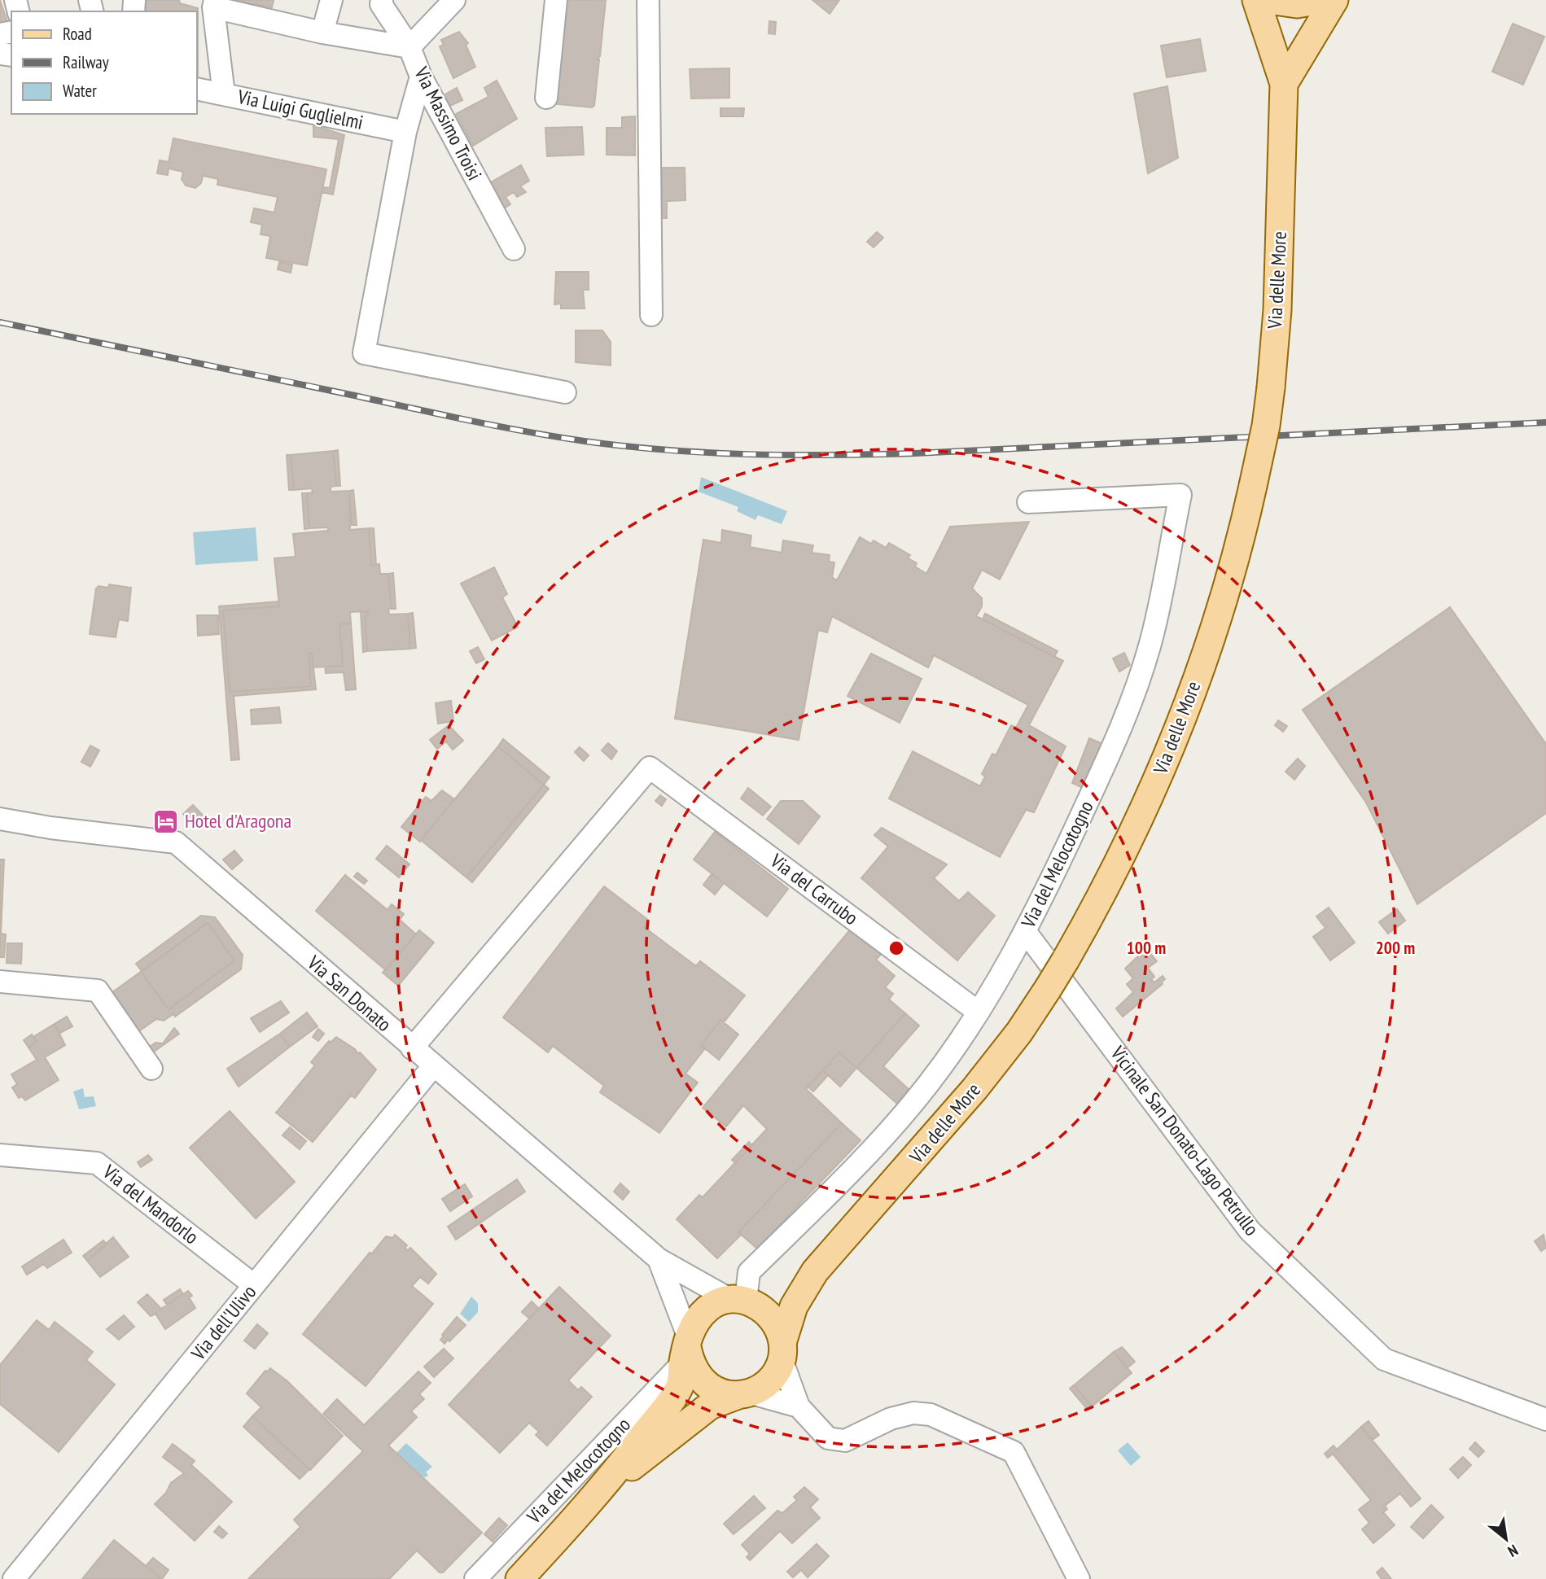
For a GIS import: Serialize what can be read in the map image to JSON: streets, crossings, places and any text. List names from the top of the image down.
{
  "streets": {
    "main road": ["Via delle More"],
    "street": [
      "Via Luigi Guglielmi",
      "Via Massimo Troisi",
      "Via del Melocotogno",
      "Via del Carrubo",
      "Via San Donato",
      "Vicinale San Donato-Lago Petrullo",
      "Via del Mandorlo",
      "Via dell'Ulivo"
    ]
  },
  "crossings": [
    ["Via del Melocotogno", "Via del Carrubo"],
    ["Via del Melocotogno", "Via San Donato"],
    ["Via del Melocotogno", "Vicinale San Donato-Lago Petrullo"],
    ["Via del Carrubo", "Via San Donato"],
    ["Via San Donato", "Via dell'Ulivo"],
    ["Via del Mandorlo", "Via dell'Ulivo"]
  ],
  "places": {
    "hotel": ["Hotel d'Aragona"]
  },
  "legend": ["Road", "Railway", "Water"],
  "north": "bottom right",
  "rings": ["100 m", "200 m"]
}
